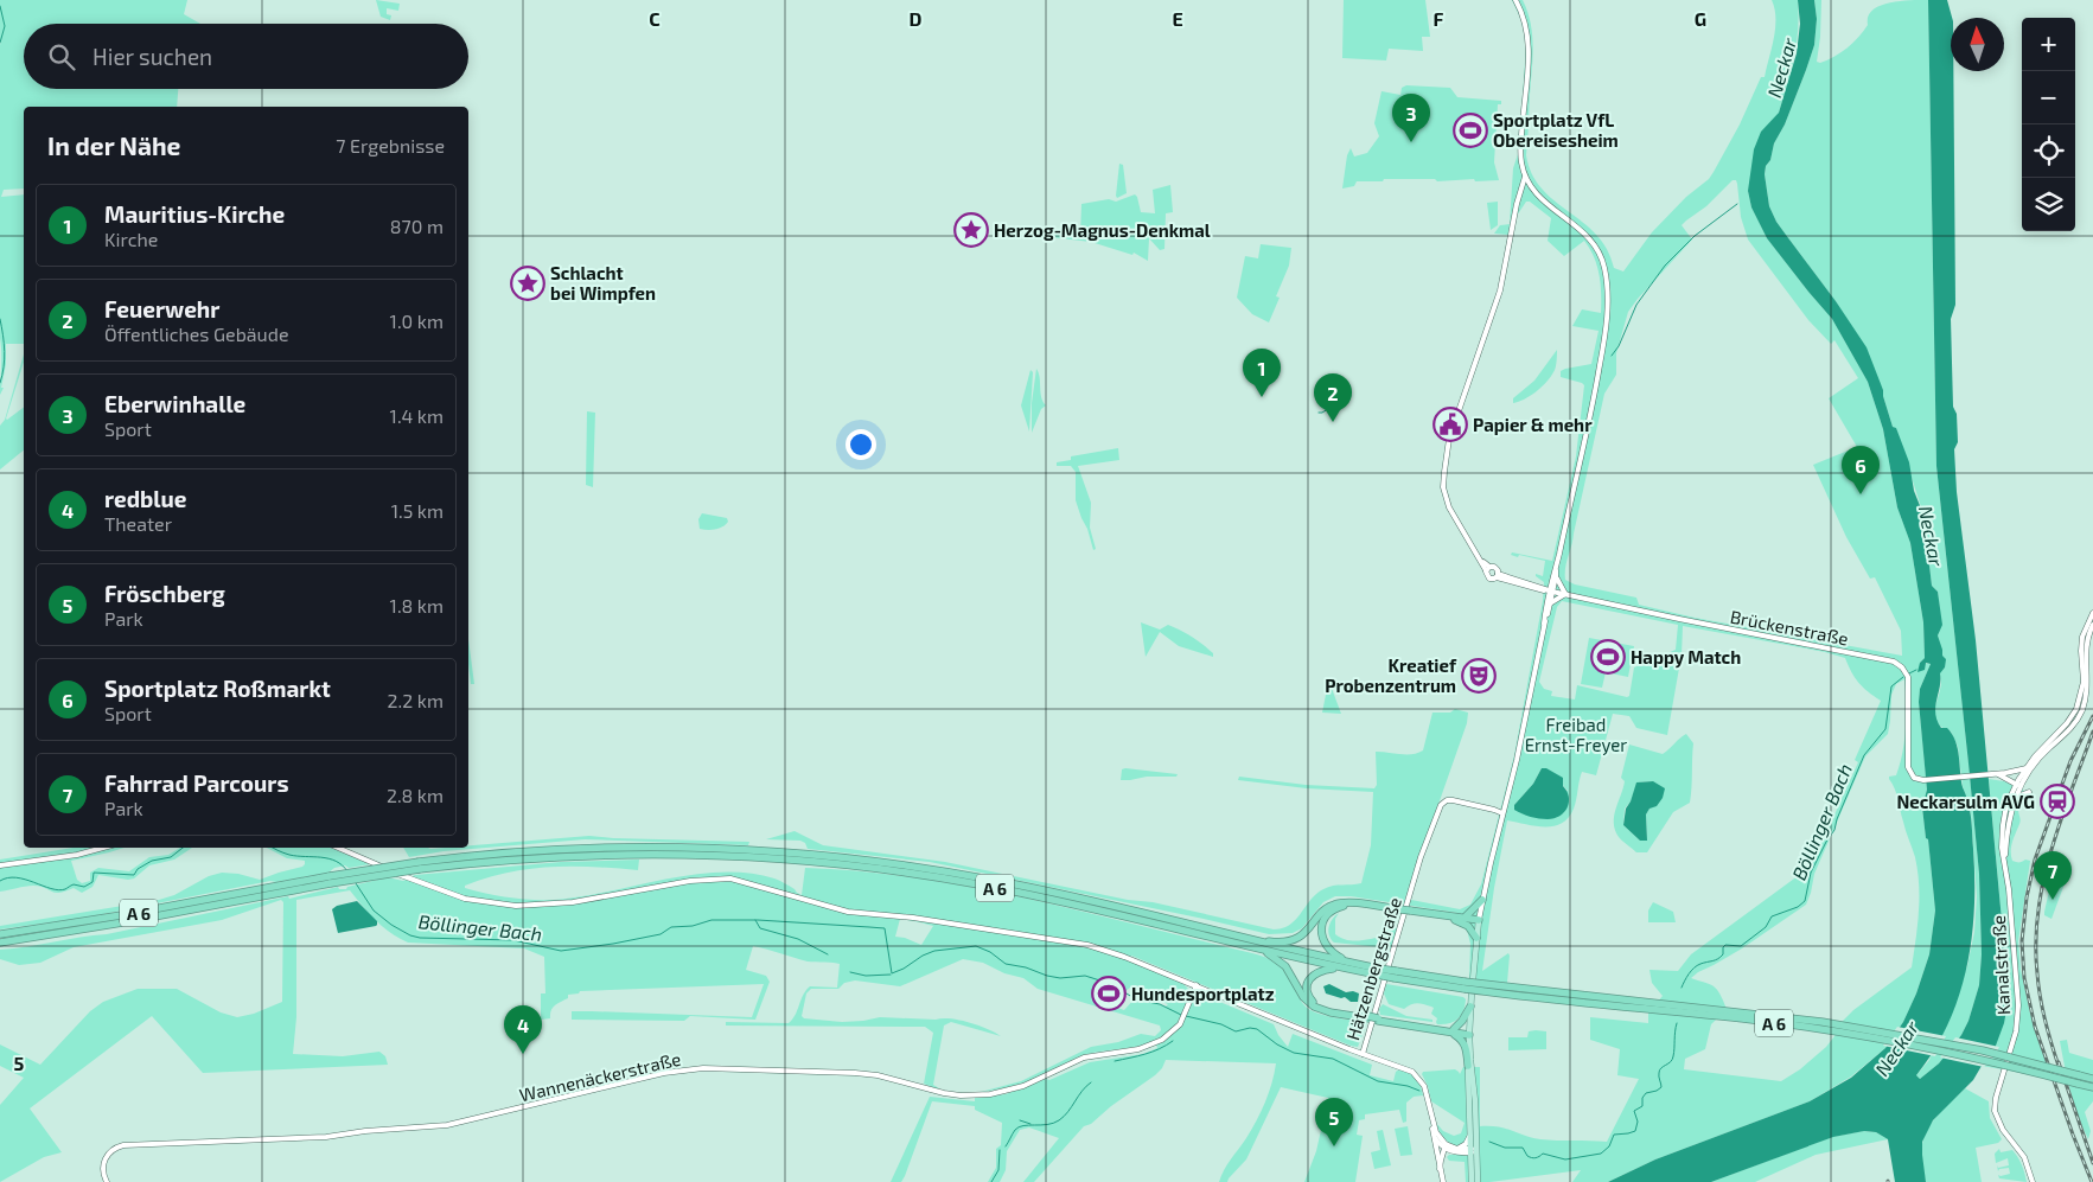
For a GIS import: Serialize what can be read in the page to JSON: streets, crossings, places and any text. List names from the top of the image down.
{
  "streets": {
    "highway": ["A 6"],
    "street": [
      "Brückenstraße",
      "Kanalstraße",
      "Hätzenbergstraße",
      "Wannenäckerstraße"
    ]
  },
  "water": ["Neckar", "Böllinger Bach"],
  "parks": ["Freibad Ernst-Freyer"],
  "places": {
    "sports": ["Sportplatz VfL Obereisesheim", "Happy Match", "Hundesportplatz"],
    "place": ["Herzog-Magnus-Denkmal", "Schlacht bei Wimpfen"],
    "public building": ["Papier & mehr"],
    "theatre": ["Kreatief Probenzentrum"],
    "station": ["Neckarsulm AVG"]
  },
  "north": "top",
  "page": {
    "map_buttons": ["+", "−"],
    "search": "Hier suchen",
    "pins": [
      "3",
      "1",
      "2",
      "6",
      "7",
      "4",
      "5"
    ],
    "heading": ["In der Nähe", "7 Ergebnisse"],
    "list": [
      {
        "mark": "1",
        "name": "Mauritius-Kirche",
        "note": "Kirche",
        "value": "870 m"
      },
      {
        "mark": "2",
        "name": "Feuerwehr",
        "note": "Öffentliches Gebäude",
        "value": "1.0 km"
      },
      {
        "mark": "3",
        "name": "Eberwinhalle",
        "note": "Sport",
        "value": "1.4 km"
      },
      {
        "mark": "4",
        "name": "redblue",
        "note": "Theater",
        "value": "1.5 km"
      },
      {
        "mark": "5",
        "name": "Fröschberg",
        "note": "Park",
        "value": "1.8 km"
      },
      {
        "mark": "6",
        "name": "Sportplatz Roßmarkt",
        "note": "Sport",
        "value": "2.2 km"
      },
      {
        "mark": "7",
        "name": "Fahrrad Parcours",
        "note": "Park",
        "value": "2.8 km"
      }
    ]
  },
  "grid": {
    "columns": [
      "C",
      "D",
      "E",
      "F",
      "G"
    ],
    "rows": ["5"]
  }
}
